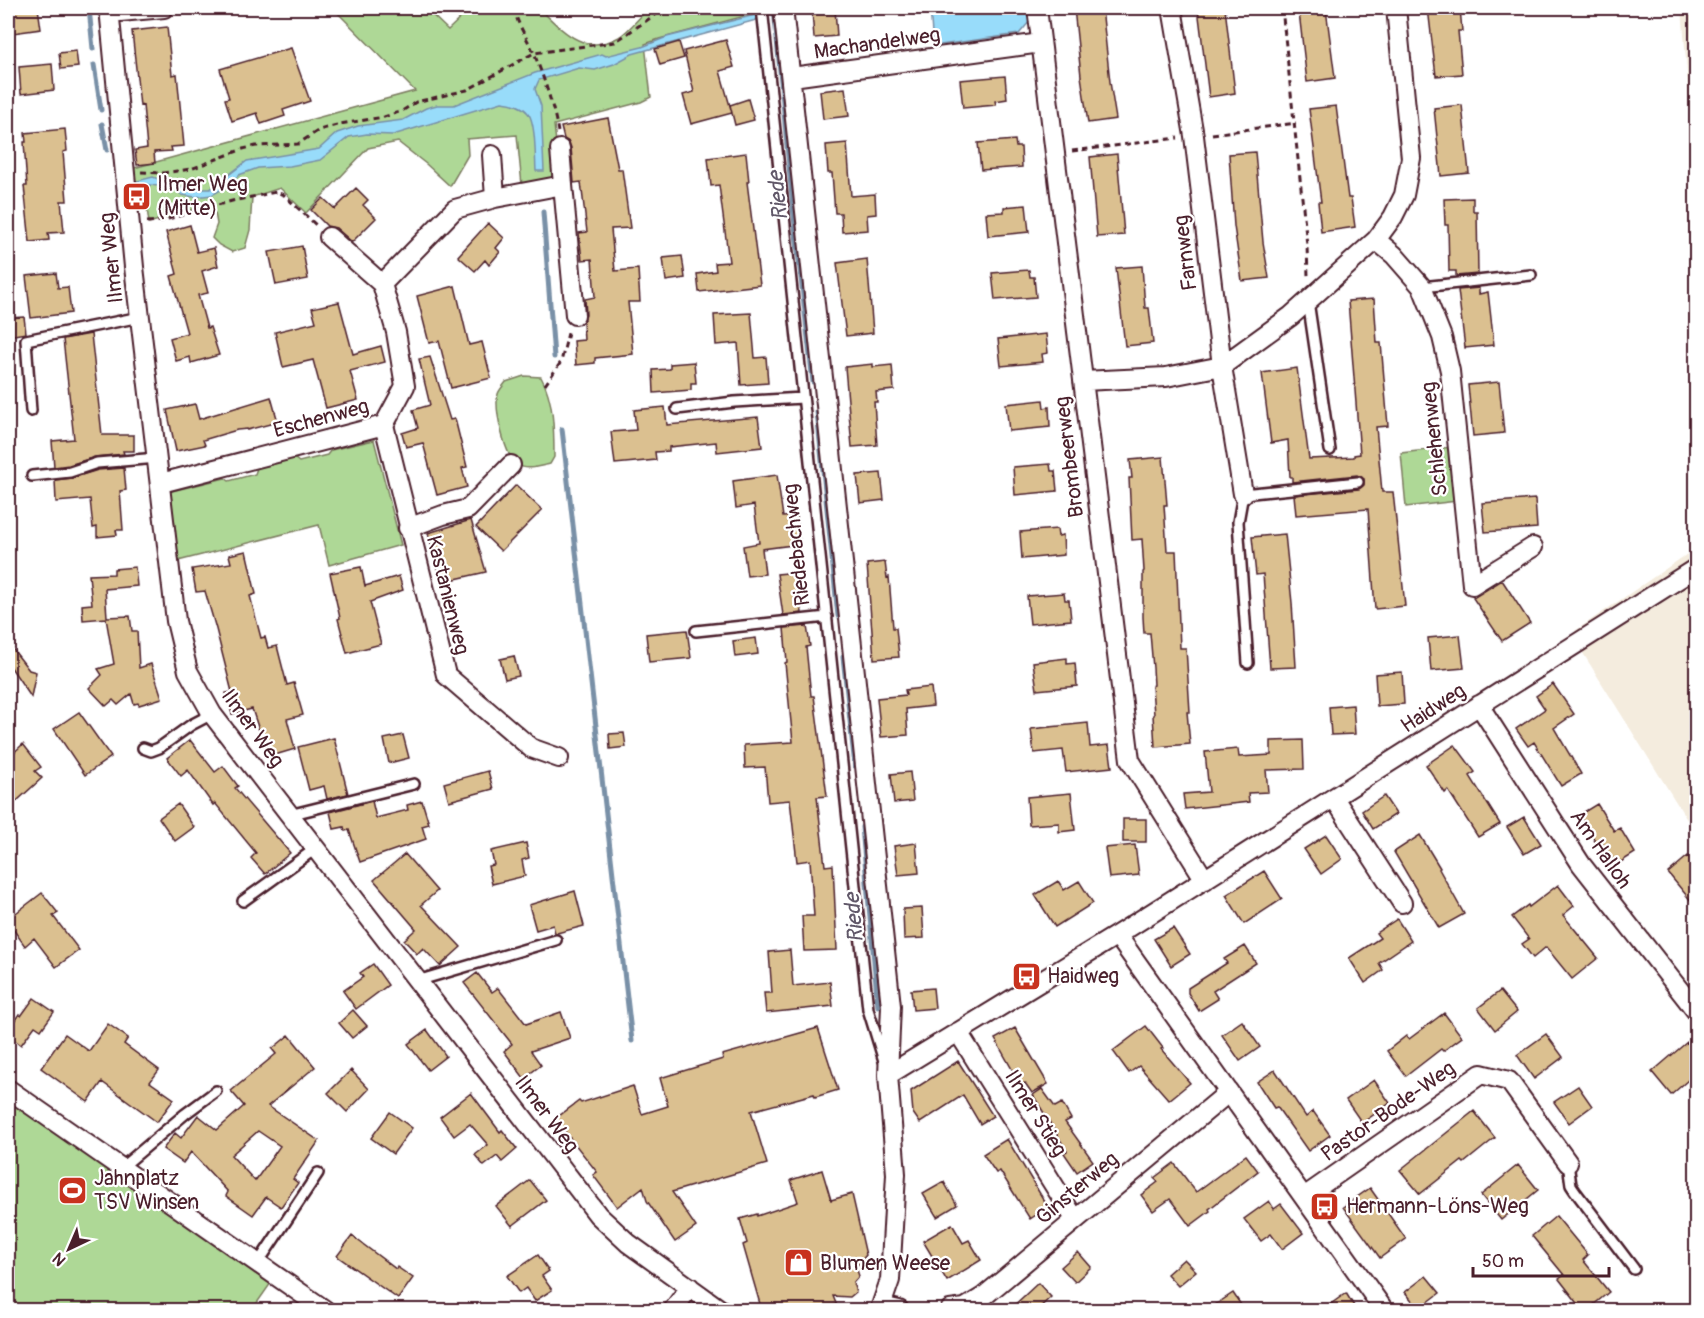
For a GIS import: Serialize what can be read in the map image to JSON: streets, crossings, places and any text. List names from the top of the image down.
{
  "streets": {
    "street": [
      "Machandelweg",
      "Farnweg",
      "Ilmer Weg",
      "Eschenweg",
      "Schlehenweg",
      "Brombeerweg",
      "Riedebachweg",
      "Kastanienweg",
      "Haidweg",
      "Am Halloh",
      "Pastor-Bode-Weg",
      "Ilmer Stieg",
      "Ginsterweg"
    ]
  },
  "crossings": [
    ["Machandelweg", "Brombeerweg"],
    ["Machandelweg", "Riedebachweg"],
    ["Ilmer Weg", "Eschenweg"],
    ["Eschenweg", "Kastanienweg"],
    ["Brombeerweg", "Haidweg"],
    ["Riedebachweg", "Haidweg"],
    ["Haidweg", "Am Halloh"],
    ["Haidweg", "Ilmer Stieg"],
    ["Ilmer Stieg", "Ginsterweg"]
  ],
  "water": ["Riede"],
  "places": {
    "bus stop": ["Ilmer Weg (Mitte)", "Haidweg", "Hermann-Löns-Weg"],
    "sports": ["Jahnplatz TSV Winsen"],
    "shop": ["Blumen Weese"]
  },
  "scale_bar": "50 m",
  "north": "bottom left"
}
